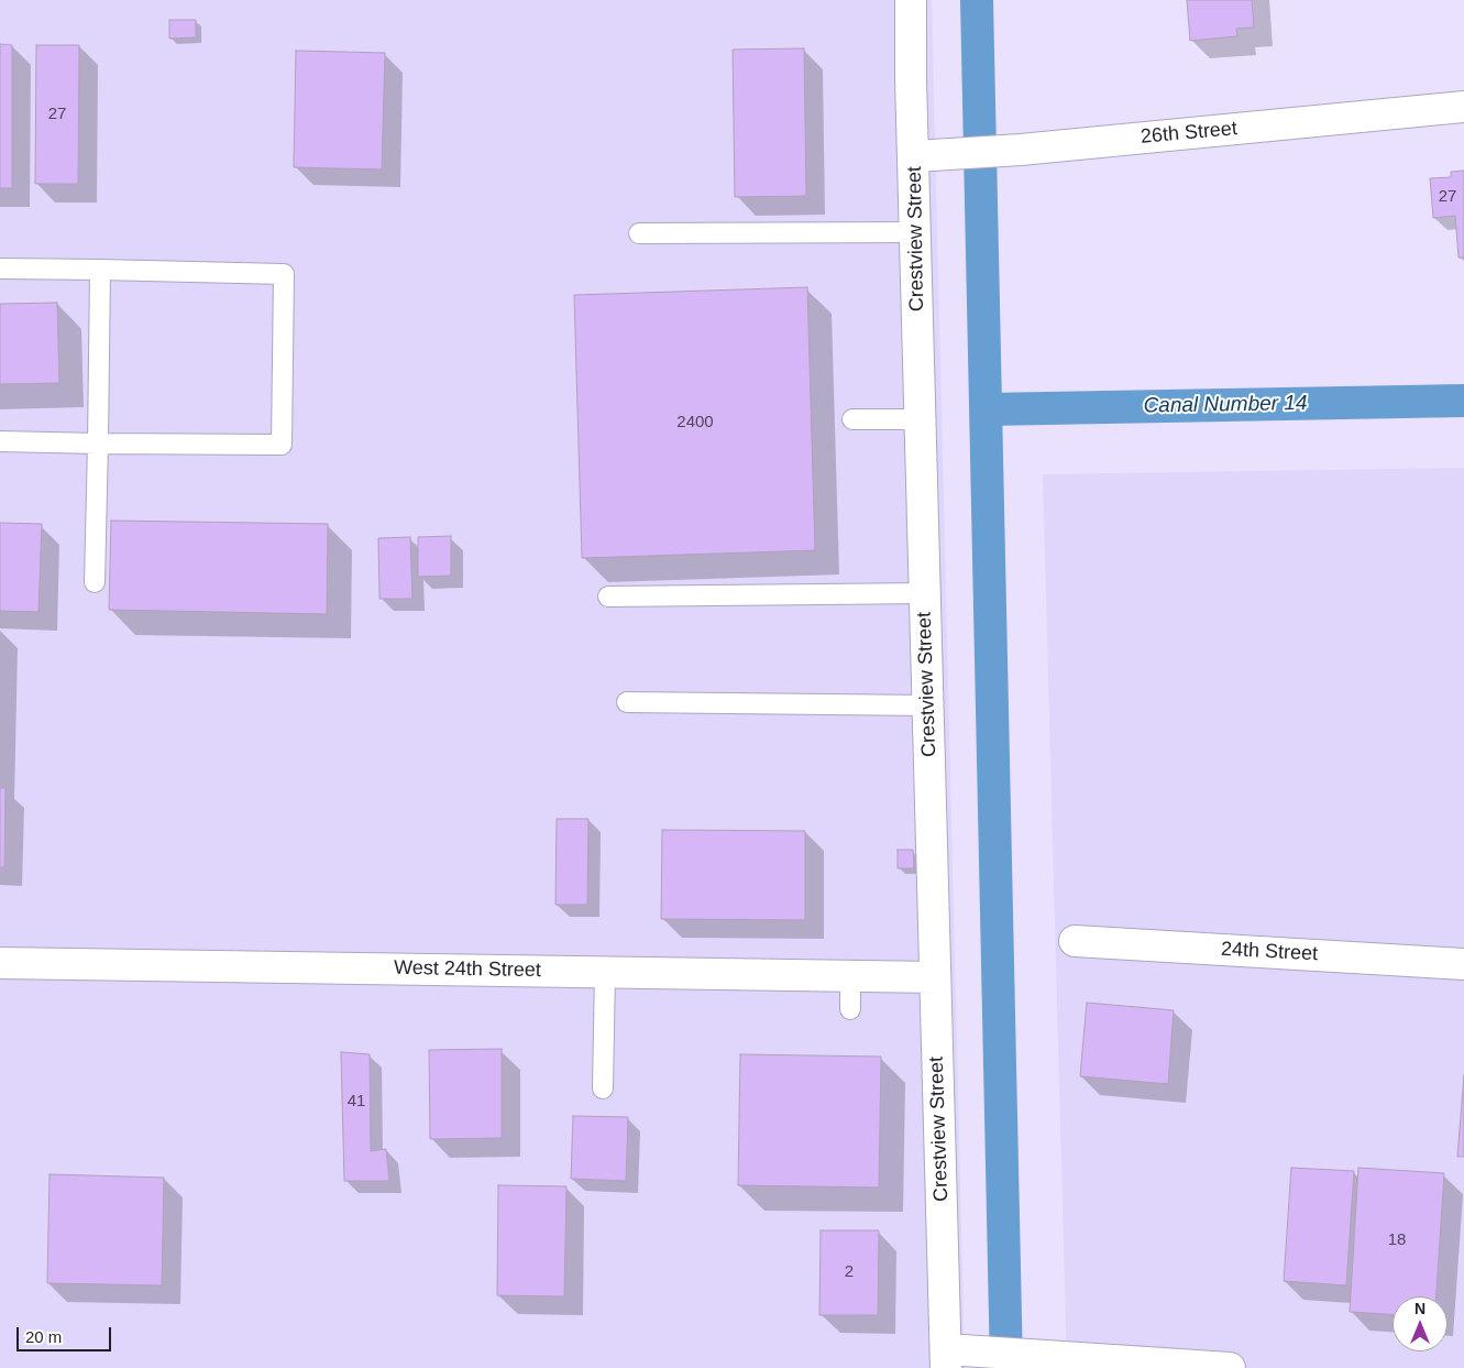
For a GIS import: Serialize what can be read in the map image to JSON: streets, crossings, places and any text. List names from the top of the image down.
{
  "streets": {
    "street": [
      "26th Street",
      "Crestview Street",
      "24th Street",
      "West 24th Street"
    ]
  },
  "crossings": [
    ["26th Street", "Crestview Street"],
    ["Crestview Street", "West 24th Street"]
  ],
  "water": ["Canal Number 14"],
  "house_numbers": [
    "27",
    "27",
    "2400",
    "41",
    "18",
    "2"
  ],
  "scale_bar": "20 m",
  "north": "top"
}
